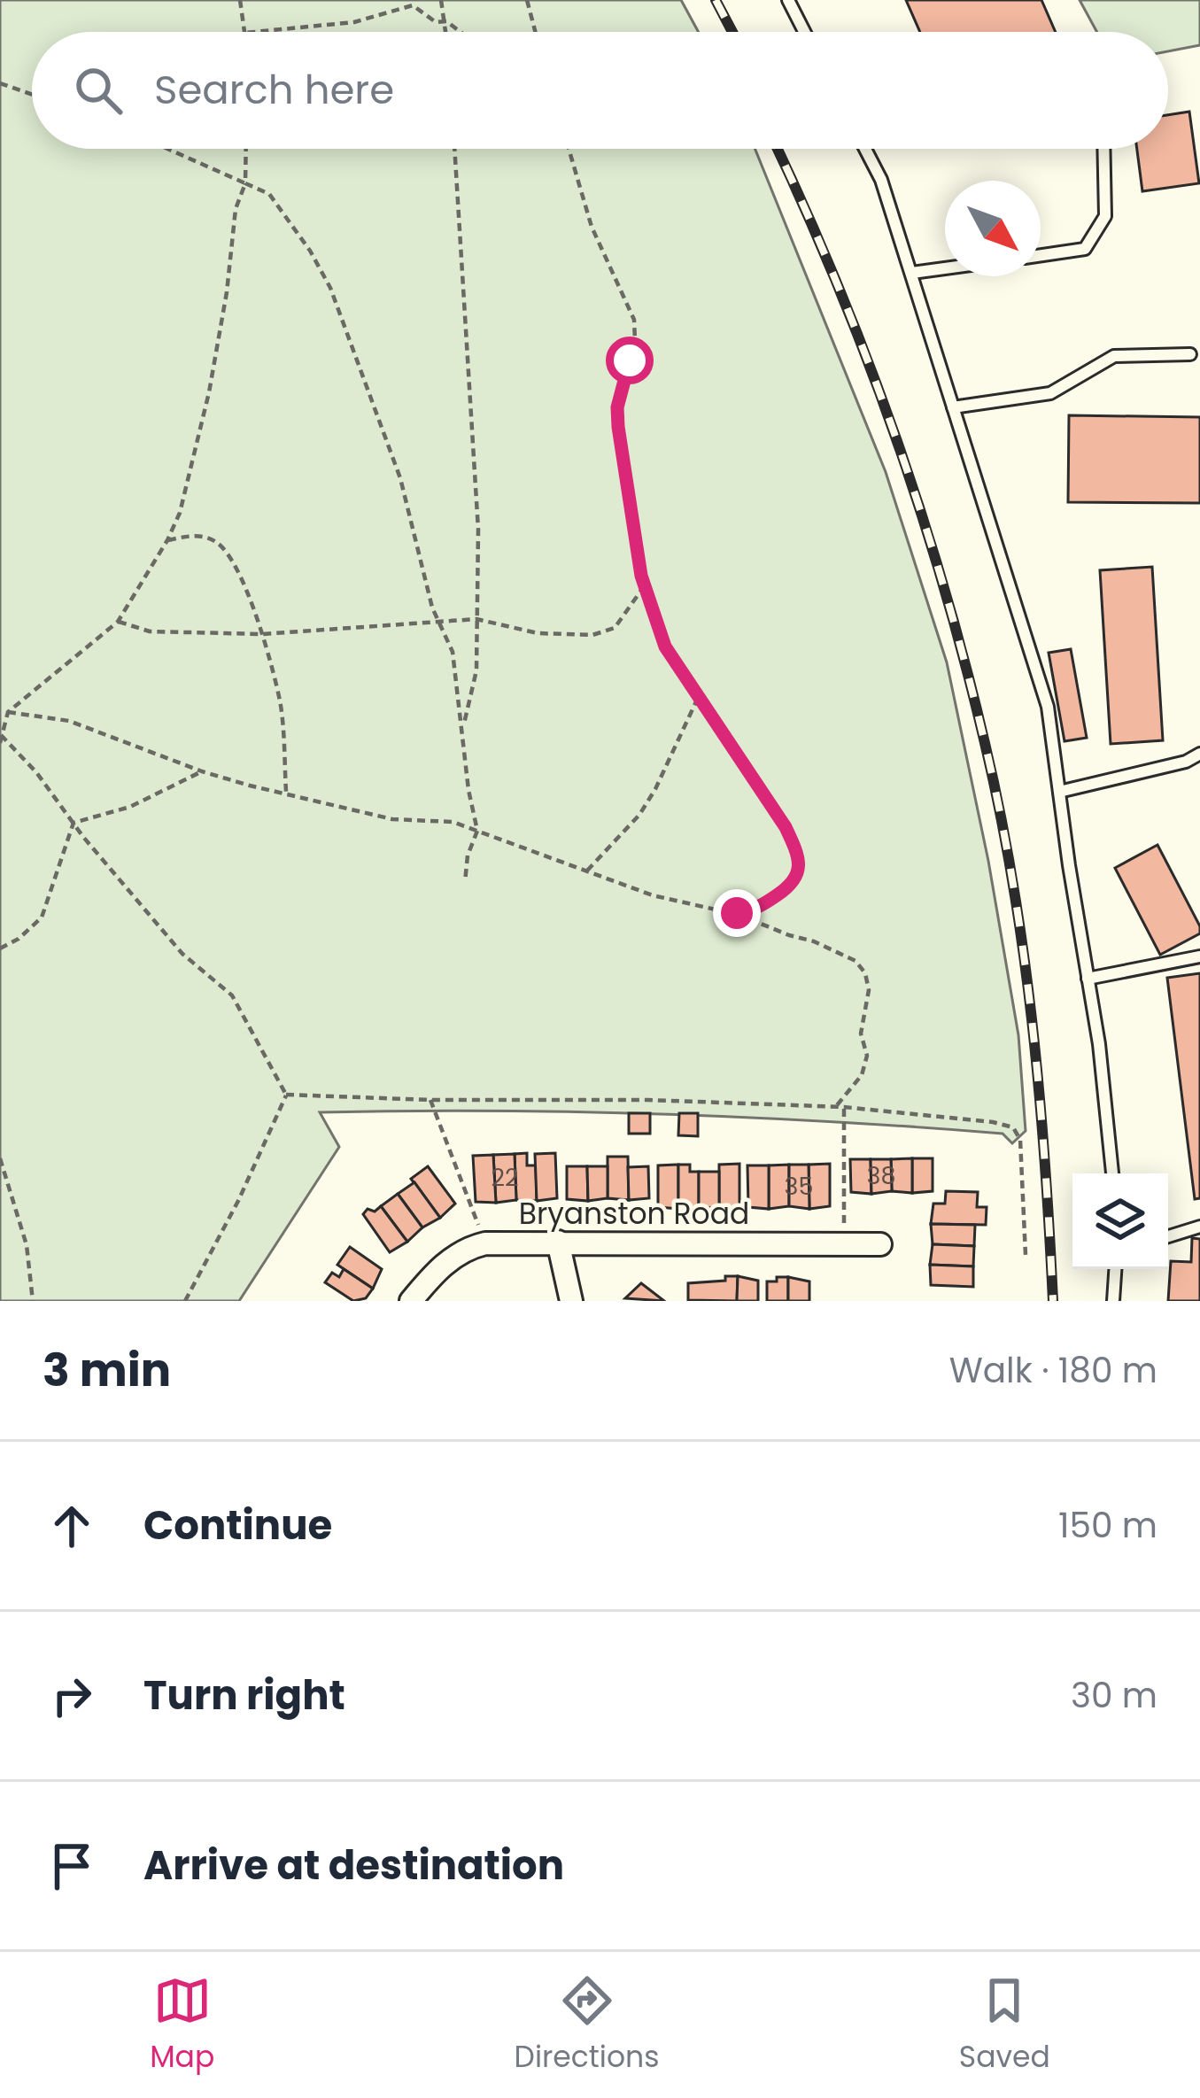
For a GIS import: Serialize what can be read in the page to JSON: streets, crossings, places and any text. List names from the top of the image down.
{
  "streets": {
    "street": ["Bryanston Road"]
  },
  "house_numbers": ["38", "22", "35"],
  "north": "bottom right",
  "page": {
    "search": "Search here",
    "heading": ["3 min", "Walk · 180 m"],
    "list": [
      ["Continue", "150 m"],
      ["Turn right", "30 m"],
      "Arrive at destination"
    ],
    "nav": ["Map", "Directions", "Saved"]
  }
}
